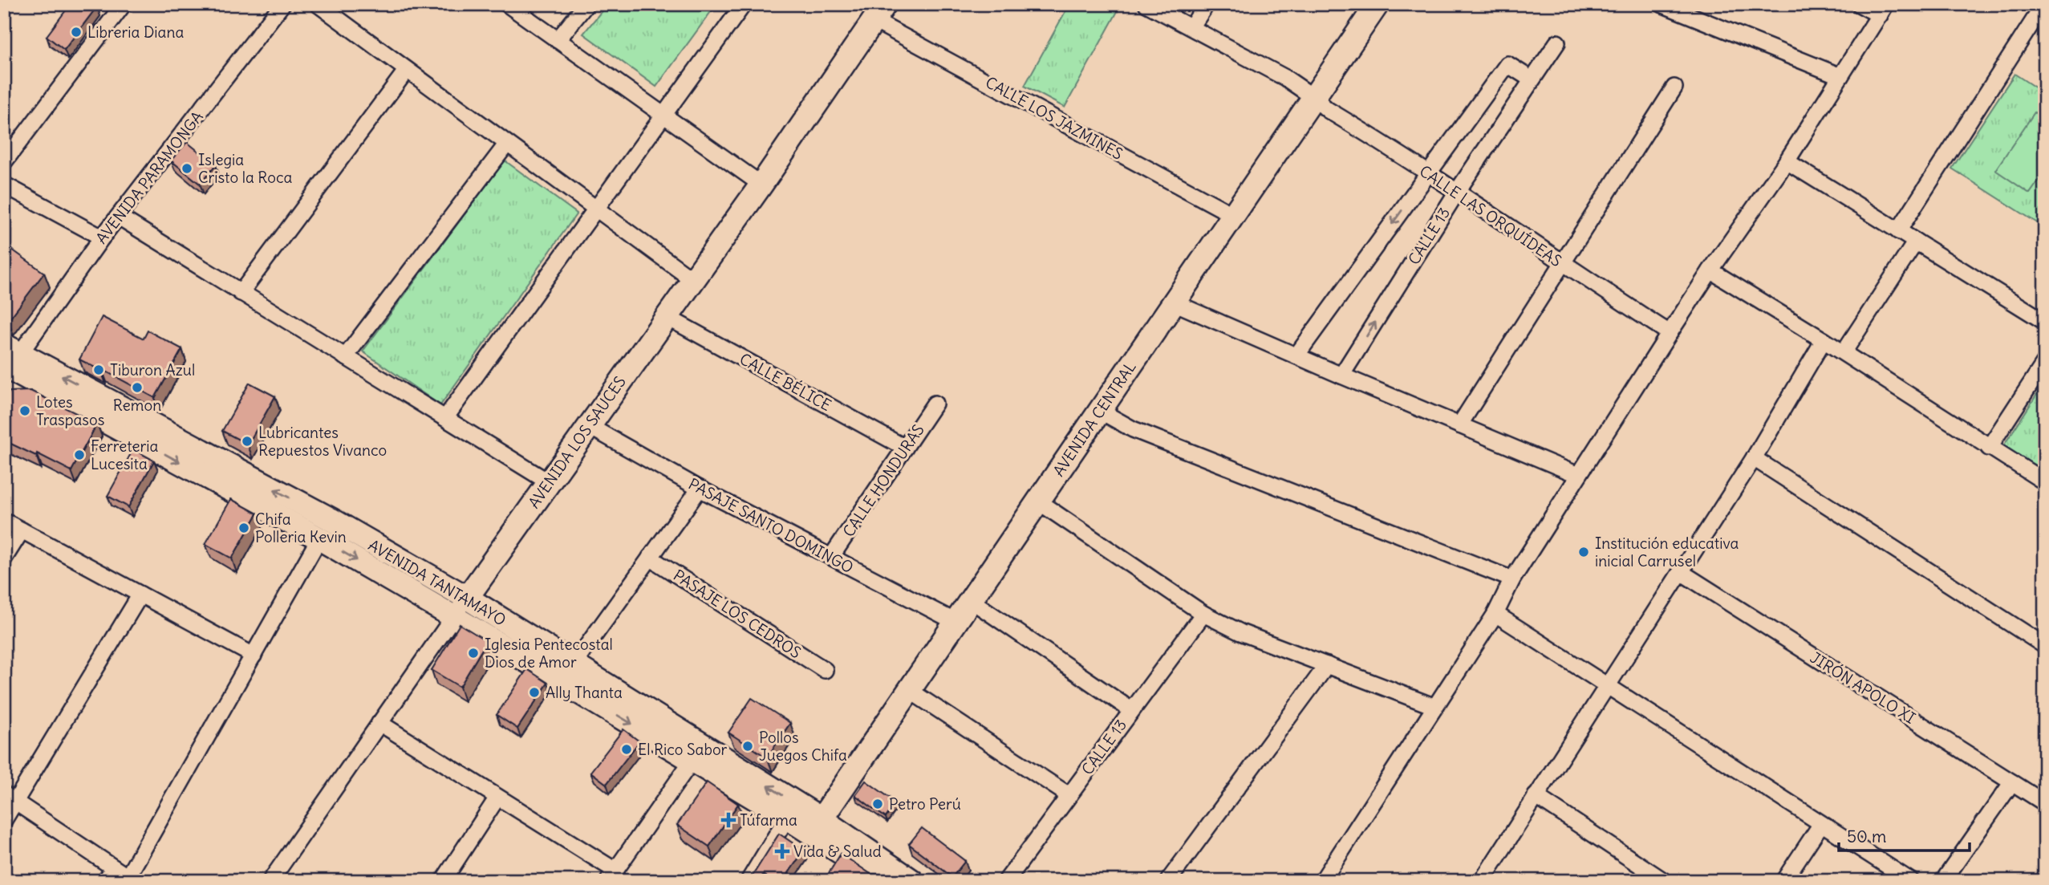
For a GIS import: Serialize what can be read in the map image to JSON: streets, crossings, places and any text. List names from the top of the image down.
{
  "streets": {
    "street": [
      "CALLE LOS JAZMINES",
      "AVENIDA PARAMONGA",
      "CALLE LAS ORQUÍDEAS",
      "CALLE 13",
      "CALLE BÉLICE",
      "AVENIDA CENTRAL",
      "AVENIDA LOS SAUCES",
      "CALLE HONDURAS",
      "PASAJE SANTO DOMINGO",
      "AVENIDA TANTAMAYO",
      "PASAJE LOS CEDROS",
      "JIRÓN APOLO XI"
    ]
  },
  "crossings": [
    ["CALLE LOS JAZMINES", "AVENIDA CENTRAL"],
    ["CALLE LOS JAZMINES", "AVENIDA LOS SAUCES"],
    ["AVENIDA PARAMONGA", "AVENIDA TANTAMAYO"],
    ["CALLE LAS ORQUÍDEAS", "CALLE 13"],
    ["CALLE LAS ORQUÍDEAS", "AVENIDA CENTRAL"],
    ["CALLE BÉLICE", "AVENIDA LOS SAUCES"],
    ["CALLE BÉLICE", "CALLE HONDURAS"],
    ["AVENIDA CENTRAL", "PASAJE SANTO DOMINGO"],
    ["AVENIDA CENTRAL", "AVENIDA TANTAMAYO"],
    ["AVENIDA LOS SAUCES", "PASAJE SANTO DOMINGO"],
    ["AVENIDA LOS SAUCES", "AVENIDA TANTAMAYO"],
    ["CALLE HONDURAS", "PASAJE SANTO DOMINGO"]
  ],
  "places": {
    "other": [
      "Libreria Diana",
      "Islegia Cristo la Roca",
      "Tiburon Azul",
      "Remon",
      "Lotes Traspasos",
      "Lubricantes Repuestos Vivanco",
      "Ferreteria Lucesita",
      "Chifa Polleria Kevin",
      "Institución educativa inicial Carrusel",
      "Iglesia Pentecostal Dios de Amor",
      "Ally Thanta",
      "Pollos Juegos Chifa",
      "El Rico Sabor",
      "Petro Perú"
    ],
    "health": ["Túfarma", "Vida & Salud"]
  },
  "scale_bar": "50 m"
}
